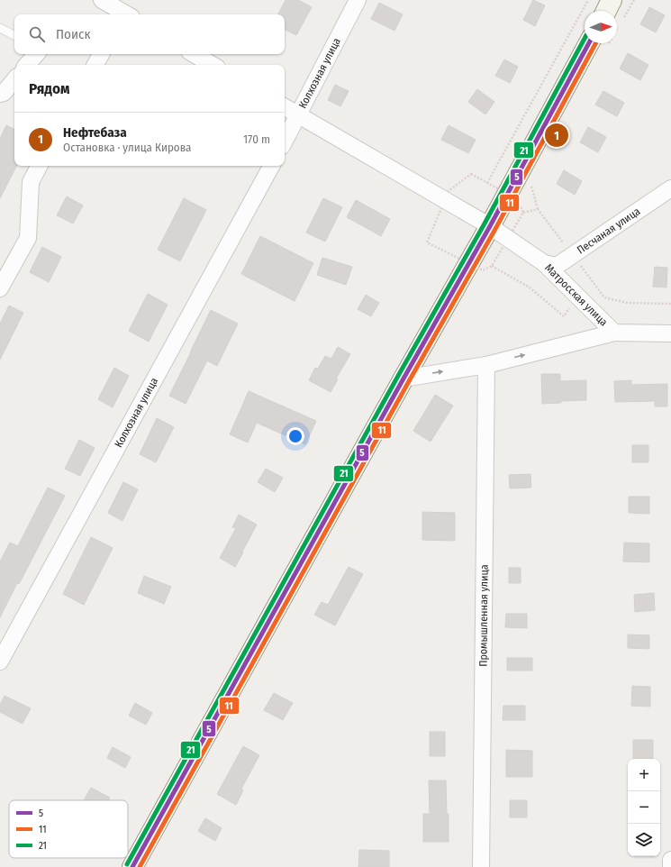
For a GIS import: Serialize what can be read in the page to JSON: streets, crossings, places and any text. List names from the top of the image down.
{
  "streets": {
    "street": [
      "Колхозная улица",
      "Песчаная улица",
      "Матросская улица",
      "Промышленная улица"
    ]
  },
  "crossings": [
    ["Колхозная улица", "Матросская улица"],
    ["Песчаная улица", "Матросская улица"]
  ],
  "lines": ["transit line 21", "transit line 5", "transit line 11"],
  "legend": ["5", "11", "21"],
  "north": "right",
  "page": {
    "search": "Поиск",
    "heading": "Рядом",
    "list": [
      {
        "mark": "1",
        "name": "Нефтебаза",
        "note": "Остановка · улица Кирова",
        "value": "170 m"
      }
    ],
    "pins": "1",
    "map_buttons": ["+", "−"]
  }
}
